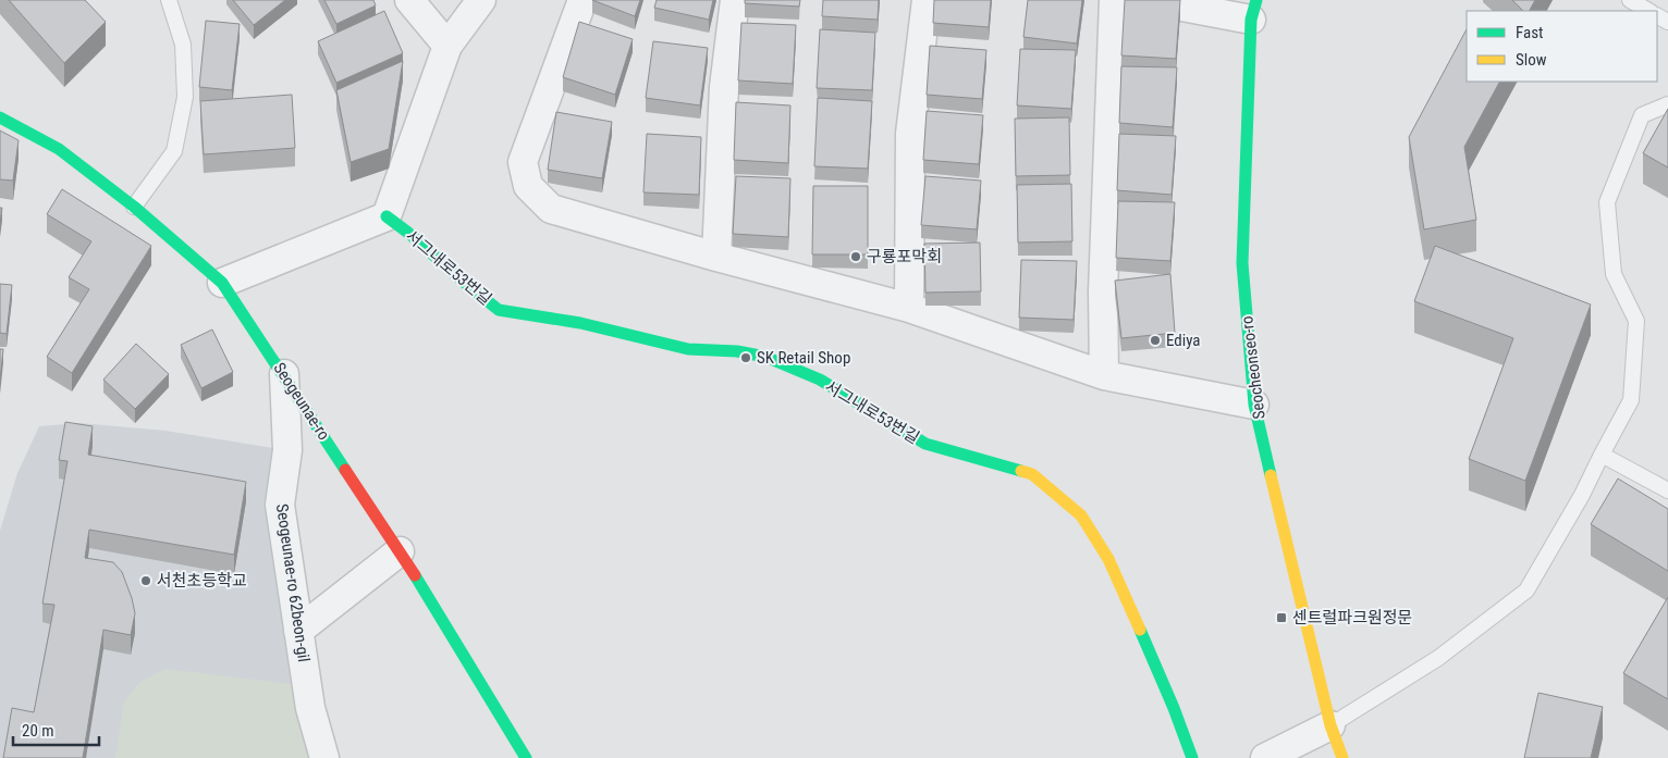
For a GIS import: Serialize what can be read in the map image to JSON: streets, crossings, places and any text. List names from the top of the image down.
{
  "streets": {
    "street": [
      "서그내로53번길",
      "Seocheonseo-ro",
      "Seogeunae-ro",
      "Seogeunae-ro 62beon-gil"
    ]
  },
  "crossings": [
    ["Seogeunae-ro", "Seogeunae-ro 62beon-gil"]
  ],
  "places": {
    "other": [
      "구룡포막회",
      "Ediya",
      "SK Retail Shop",
      "서천초등학교"
    ],
    "transit": ["센트럴파크원정문"]
  },
  "legend": ["Fast", "Slow"],
  "scale_bar": "20 m"
}
